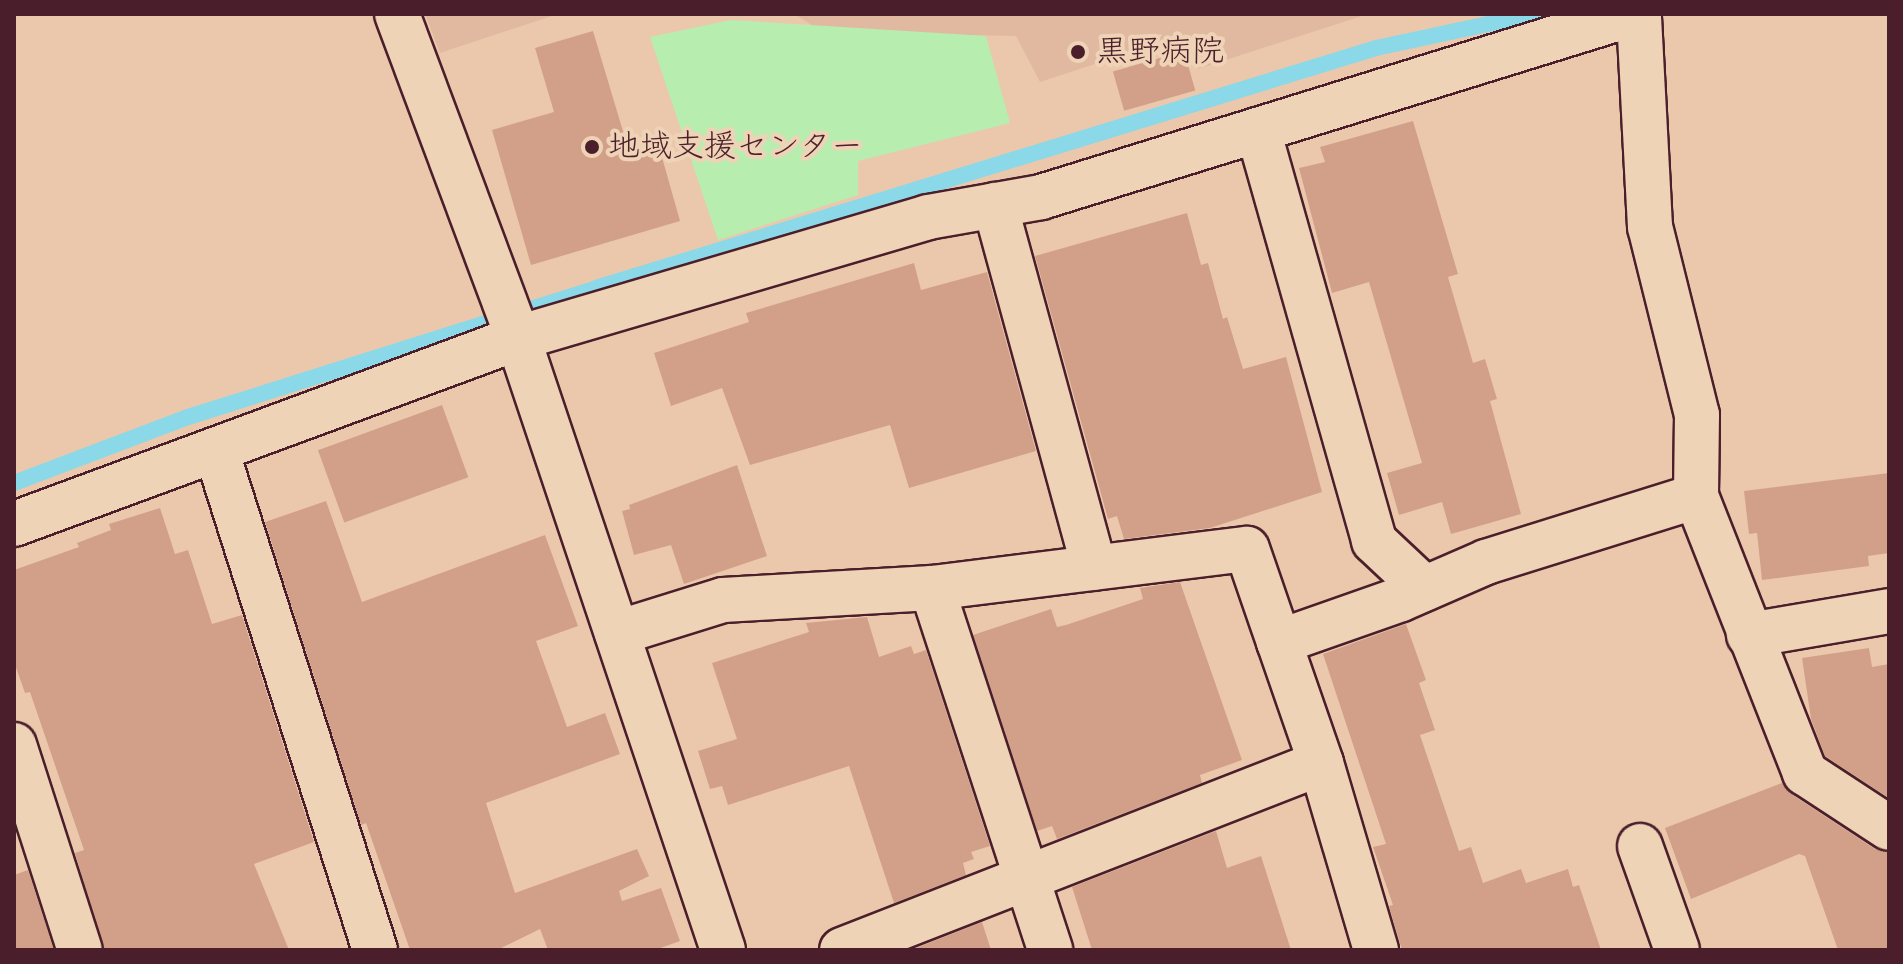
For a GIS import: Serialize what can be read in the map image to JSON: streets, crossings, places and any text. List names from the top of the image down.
{
  "places": ["黒野病院", "地域支援センター"]
}
